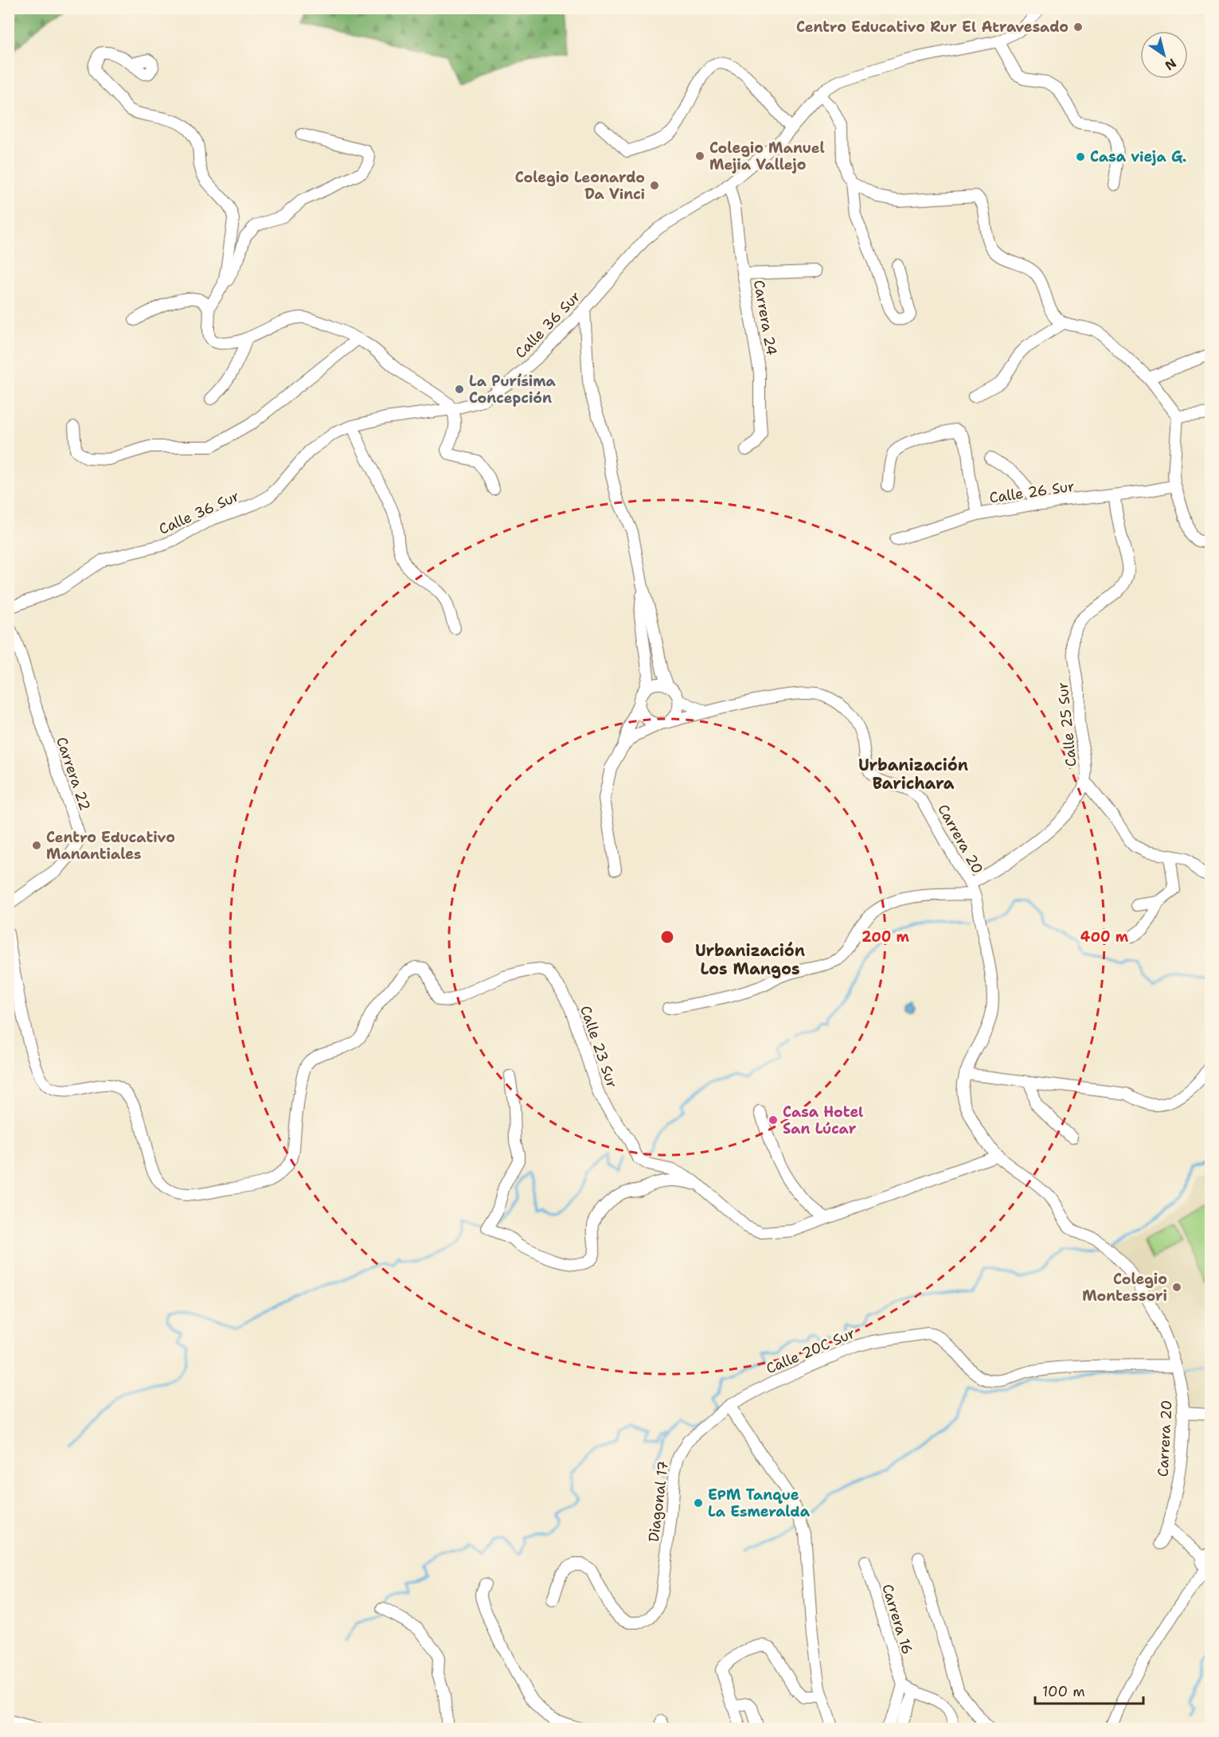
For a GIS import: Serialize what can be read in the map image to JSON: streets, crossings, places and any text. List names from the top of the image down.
{
  "streets": {
    "street": [
      "Carrera 24",
      "Calle 36 Sur",
      "Calle 26 Sur",
      "Calle 25 Sur",
      "Carrera 22",
      "Carrera 20",
      "Calle 23 Sur",
      "Calle 20C Sur",
      "Diagonal 17",
      "Carrera 16"
    ]
  },
  "crossings": [
    ["Carrera 24", "Calle 36 Sur"],
    ["Calle 26 Sur", "Calle 25 Sur"],
    ["Calle 25 Sur", "Carrera 20"],
    ["Carrera 20", "Calle 23 Sur"],
    ["Carrera 20", "Calle 20C Sur"],
    ["Calle 20C Sur", "Diagonal 17"]
  ],
  "districts": ["Urbanización Barichara", "Urbanización Los Mangos"],
  "places": [
    "Centro Educativo Rur El Atravesado",
    "Colegio Manuel Mejia Vallejo",
    "Casa vieja G.",
    "Colegio Leonardo Da Vinci",
    "La Purísima Concepción",
    "Centro Educativo Manantiales",
    "Casa Hotel San Lúcar",
    "Colegio Montessori",
    "EPM Tanque La Esmeralda"
  ],
  "scale_bar": "100 m",
  "north": "bottom right",
  "rings": ["200 m", "400 m"]
}
